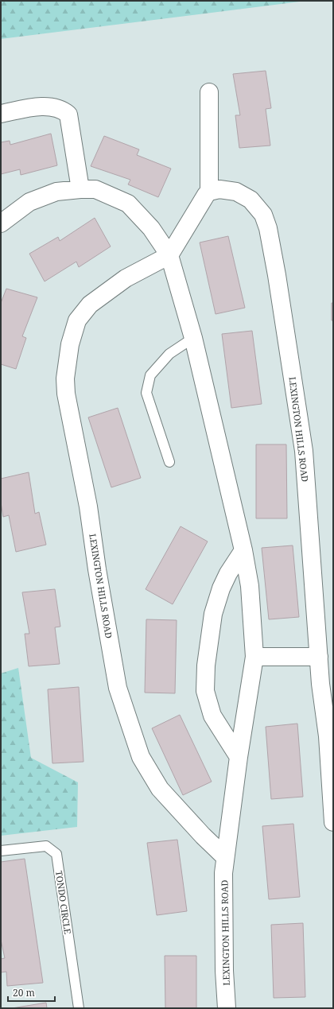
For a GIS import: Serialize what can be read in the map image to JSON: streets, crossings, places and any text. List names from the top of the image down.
{
  "streets": {
    "street": ["LEXINGTON HILLS ROAD"],
    "lane": ["TONDO CIRCLE"]
  },
  "scale_bar": "20 m"
}
